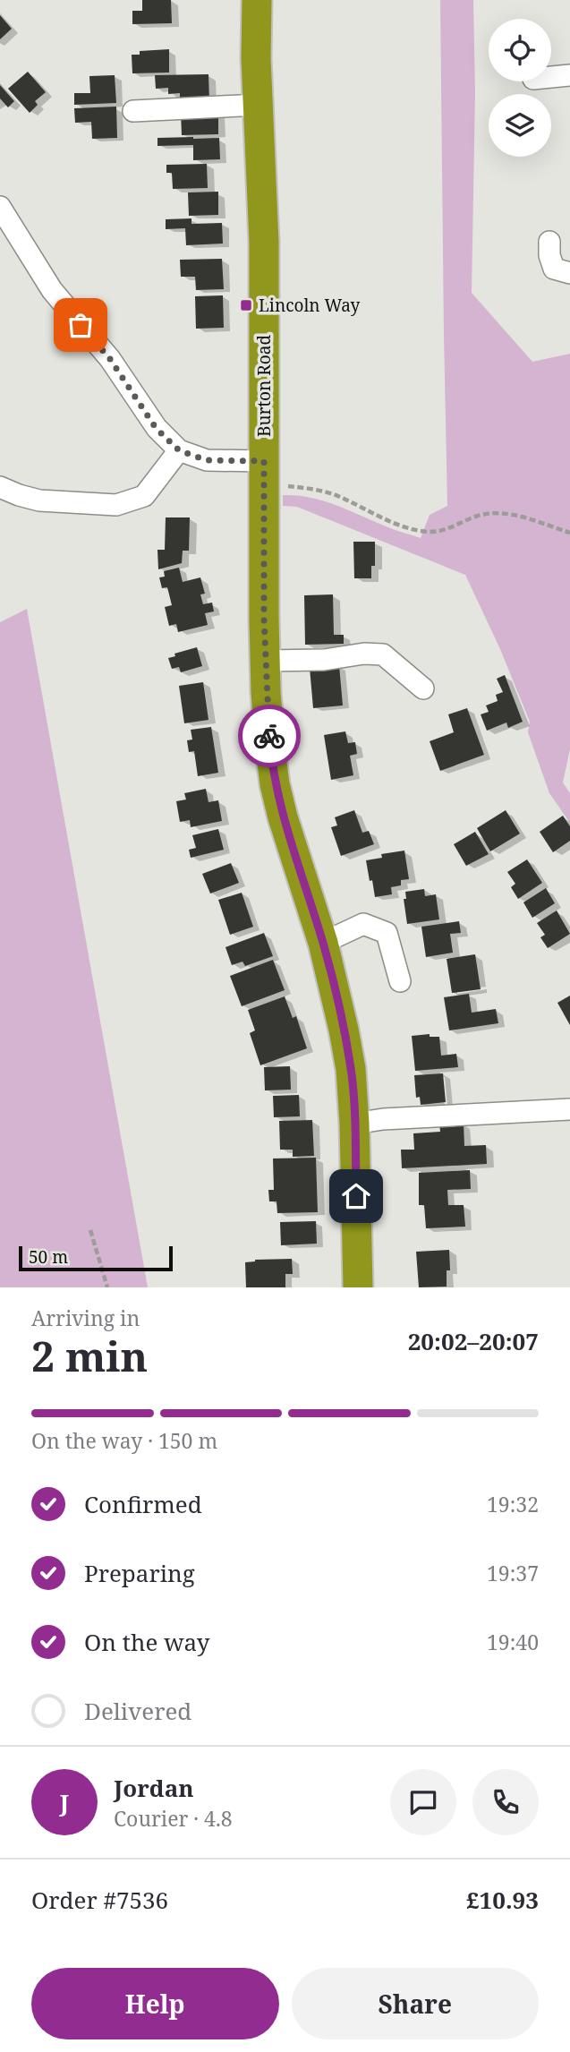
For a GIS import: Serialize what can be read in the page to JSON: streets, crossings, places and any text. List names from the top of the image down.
{
  "streets": {
    "highway": ["Burton Road"]
  },
  "places": {
    "transit": ["Lincoln Way"]
  },
  "scale_bar": "50 m",
  "page": {
    "scale": "50 m",
    "heading": ["2 min", "Arriving in", "20:02–20:07"],
    "panel": [
      "Jordan",
      "Courier · 4.8",
      "Order #7536",
      "£10.93"
    ],
    "bar": "On the way · 150 m",
    "list": [
      ["Confirmed", "19:32"],
      ["Preparing", "19:37"],
      ["On the way", "19:40"],
      "Delivered"
    ],
    "round": "J",
    "buttons": ["Help", "Share"]
  }
}
